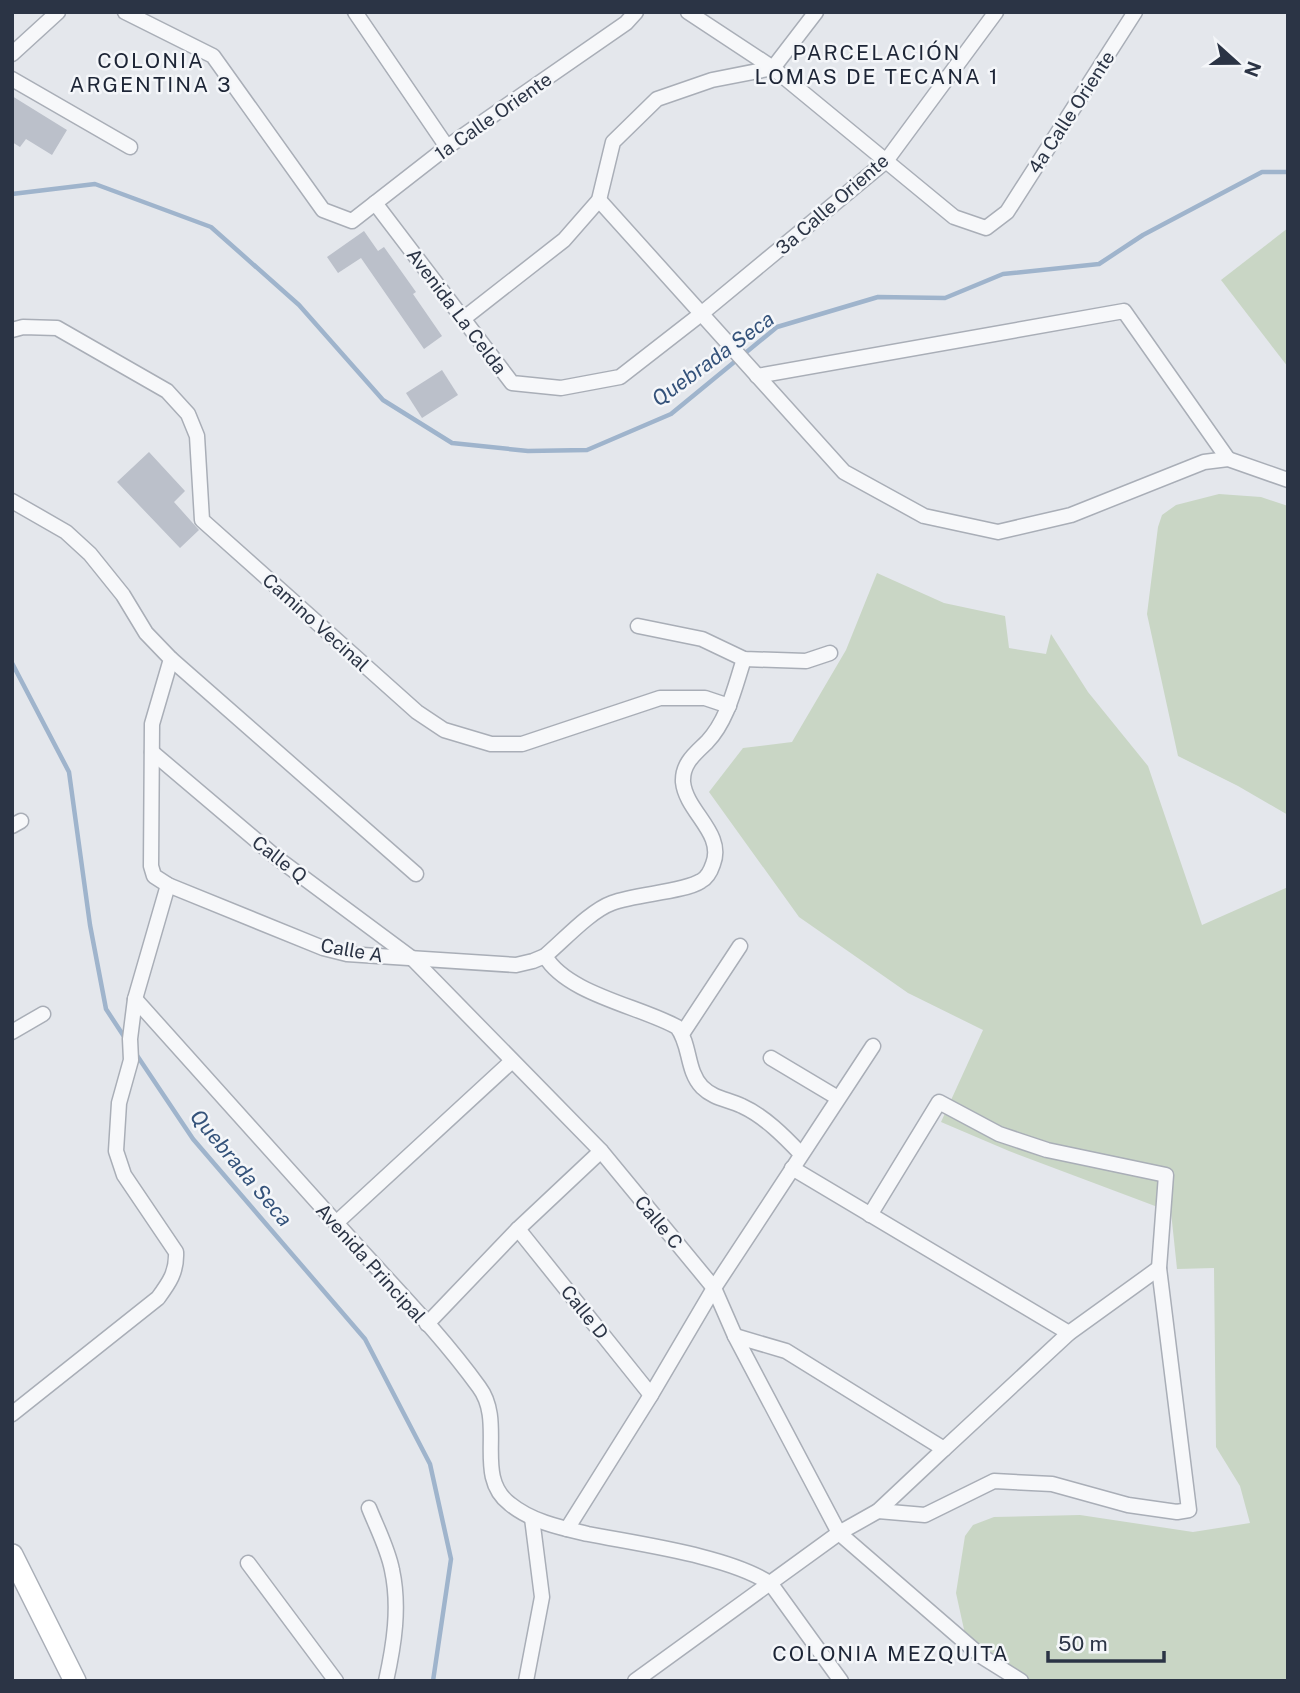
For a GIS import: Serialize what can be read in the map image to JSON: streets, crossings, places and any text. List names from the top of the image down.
{
  "streets": {
    "street": [
      "4a Calle Oriente",
      "1a Calle Oriente",
      "3a Calle Oriente",
      "Avenida La Celda",
      "Camino Vecinal",
      "Calle Q",
      "Calle A",
      "Calle C",
      "Avenida Principal",
      "Calle D"
    ]
  },
  "crossings": [
    ["4a Calle Oriente", "3a Calle Oriente"],
    ["1a Calle Oriente", "Avenida La Celda"],
    ["3a Calle Oriente", "Avenida La Celda"],
    ["Calle Q", "Calle A"],
    ["Calle Q", "Calle C"],
    ["Calle A", "Calle C"]
  ],
  "districts": ["PARCELACIÓN LOMAS DE TECANA 1", "COLONIA ARGENTINA 3", "COLONIA MEZQUITA"],
  "water": ["Quebrada Seca"],
  "scale_bar": "50 m",
  "north": "right"
}
